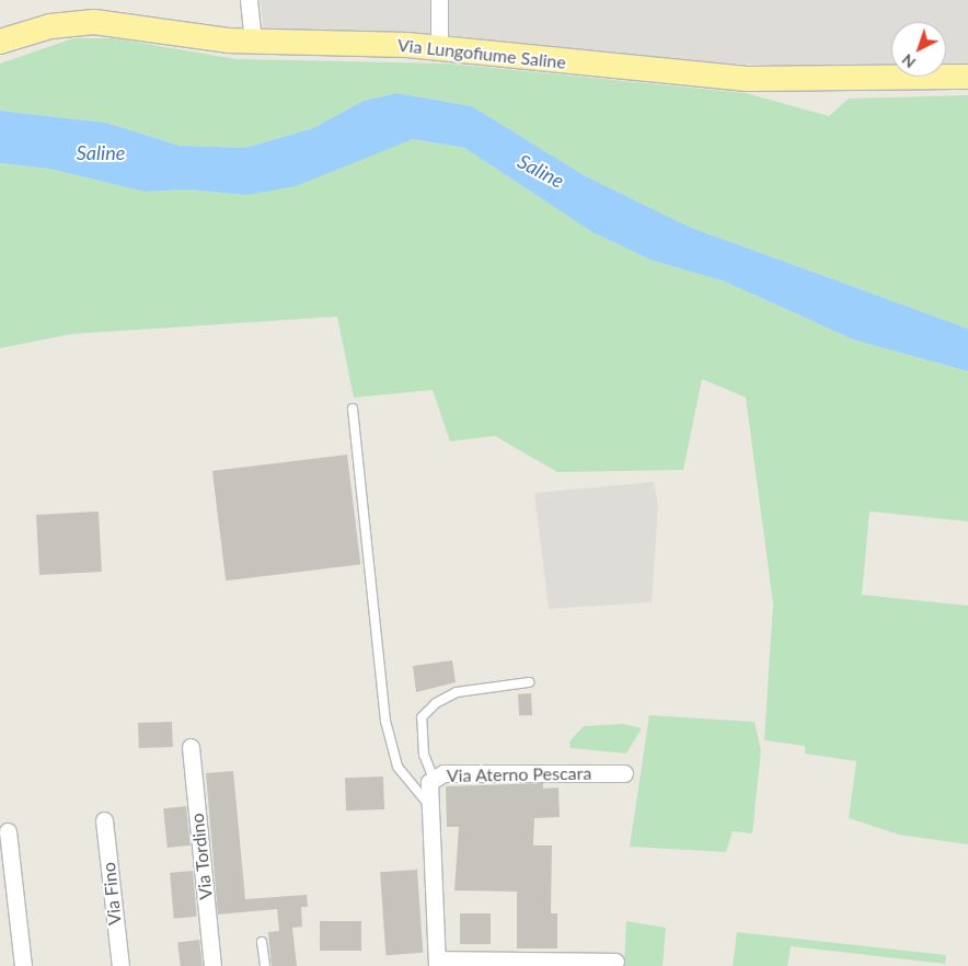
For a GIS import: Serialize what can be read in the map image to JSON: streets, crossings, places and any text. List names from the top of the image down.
{
  "streets": {
    "main road": ["Via Lungofiume Saline"],
    "street": ["Via Aterno Pescara", "Via Tordino", "Via Fino"]
  },
  "water": ["Saline"],
  "north": "bottom left"
}
